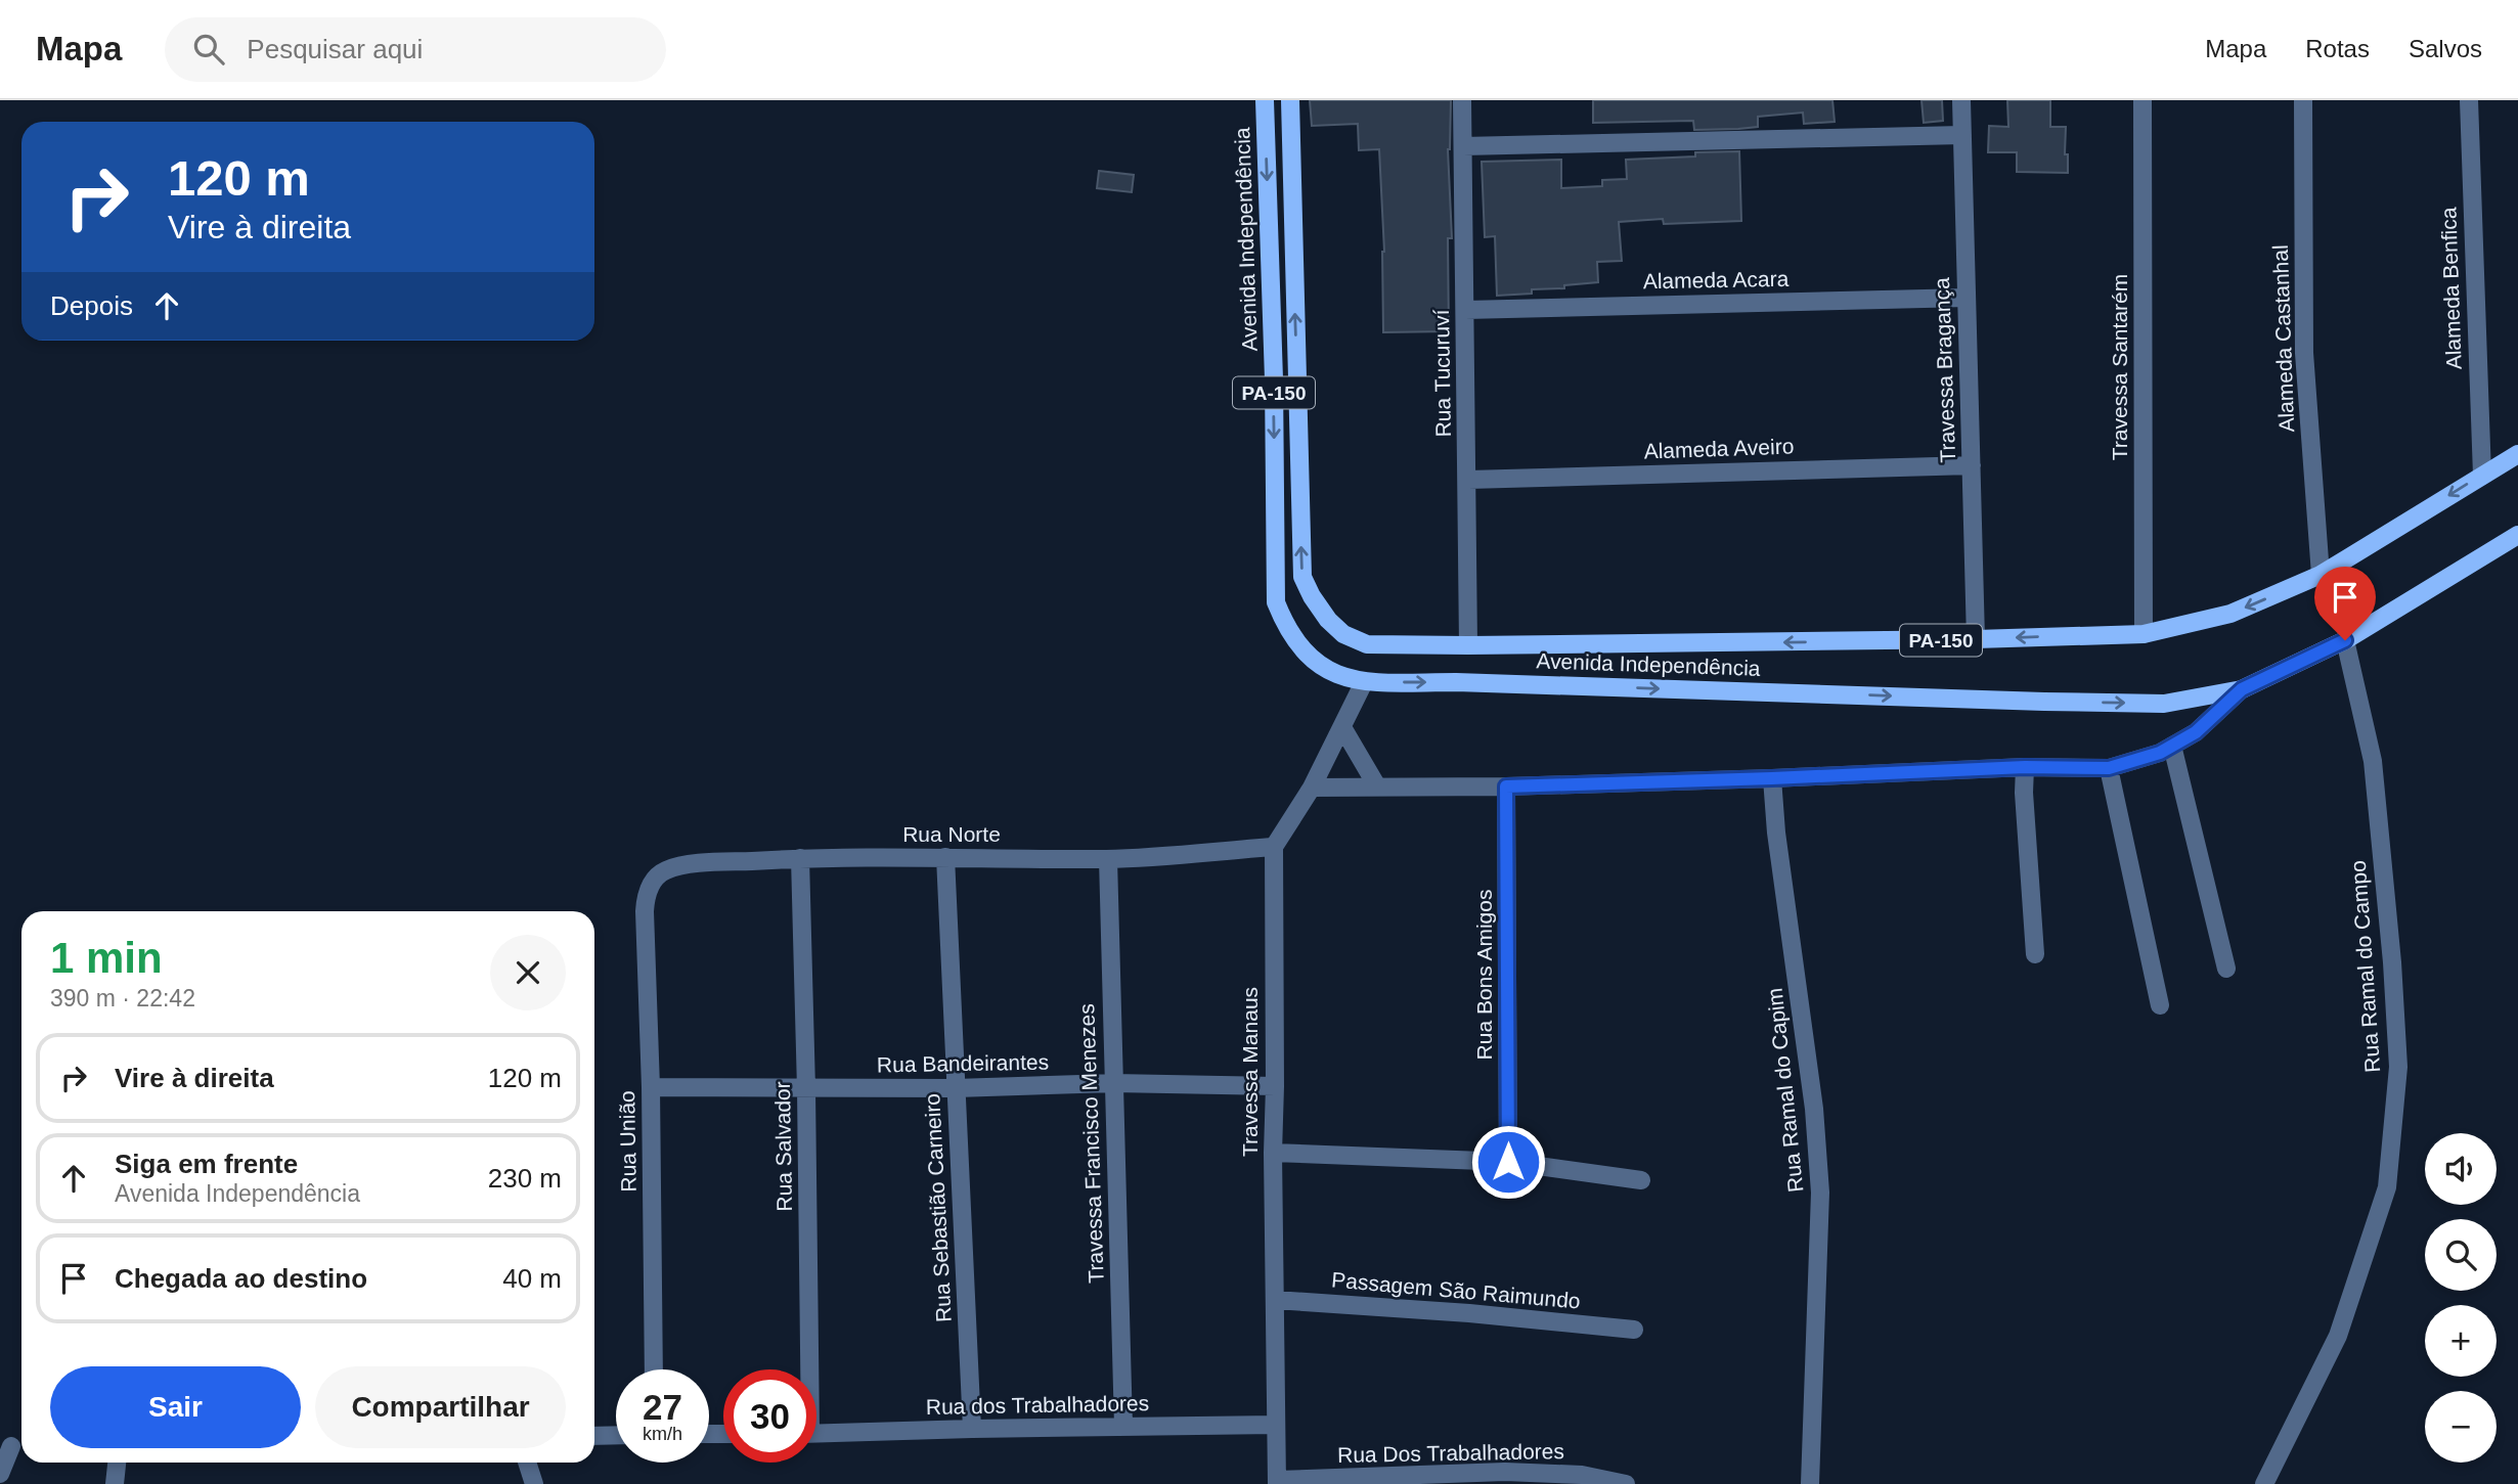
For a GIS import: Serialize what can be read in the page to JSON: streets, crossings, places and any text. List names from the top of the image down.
{
  "streets": {
    "main road": ["Avenida Independência", "PA-150"],
    "street": [
      "Alameda Acara",
      "Alameda Benfica",
      "Alameda Castanhal",
      "Travessa Santarém",
      "Travessa Bragança",
      "Rua Tucuruví",
      "Alameda Aveiro",
      "Rua Norte",
      "Rua Ramal do Campo",
      "Rua Bons Amigos",
      "Rua Bandeirantes",
      "Travessa Manaus",
      "Rua Ramal do Capim",
      "Rua União",
      "Travessa Francisco Menezes",
      "Rua Salvador",
      "Rua Sebastião Carneiro",
      "Passagem São Raimundo",
      "Rua dos Trabalhadores",
      "Rua Dos Trabalhadores"
    ]
  },
  "crossings": [
    ["Avenida Independência", "Alameda Benfica"],
    ["Avenida Independência", "Alameda Castanhal"],
    ["Avenida Independência", "Travessa Santarém"],
    ["Avenida Independência", "Travessa Bragança"],
    ["Avenida Independência", "Rua Tucuruví"],
    ["Avenida Independência", "Rua Ramal do Campo"],
    ["Alameda Acara", "Travessa Bragança"],
    ["Alameda Acara", "Rua Tucuruví"],
    ["Travessa Bragança", "Alameda Aveiro"],
    ["Rua Tucuruví", "Alameda Aveiro"],
    ["Rua Norte", "Travessa Manaus"],
    ["Rua Norte", "Rua União"],
    ["Rua Norte", "Travessa Francisco Menezes"],
    ["Rua Norte", "Rua Salvador"],
    ["Rua Norte", "Rua Sebastião Carneiro"],
    ["Rua Bandeirantes", "Travessa Manaus"],
    ["Rua Bandeirantes", "Rua União"],
    ["Rua Bandeirantes", "Travessa Francisco Menezes"],
    ["Rua Bandeirantes", "Rua Salvador"],
    ["Rua Bandeirantes", "Rua Sebastião Carneiro"],
    ["Travessa Manaus", "Passagem São Raimundo"],
    ["Travessa Manaus", "Rua dos Trabalhadores"],
    ["Travessa Manaus", "Rua Dos Trabalhadores"],
    ["Travessa Francisco Menezes", "Rua dos Trabalhadores"],
    ["Rua Sebastião Carneiro", "Rua dos Trabalhadores"]
  ],
  "page": {
    "header": "Mapa",
    "search": "Pesquisar aqui",
    "nav": ["Mapa", "Rotas", "Salvos"],
    "turn": ["120 m", "Vire à direita"],
    "then": "Depois",
    "heading": ["1 min", "390 m · 22:42"],
    "list": [
      {
        "name": "Vire à direita",
        "value": "120 m"
      },
      {
        "name": "Siga em frente",
        "note": "Avenida Independência",
        "value": "230 m"
      },
      {
        "name": "Chegada ao destino",
        "value": "40 m"
      }
    ],
    "map_buttons": ["+", "−"],
    "buttons": ["Sair", "Compartilhar"],
    "speed": "27 km/h",
    "limit": "30"
  }
}
